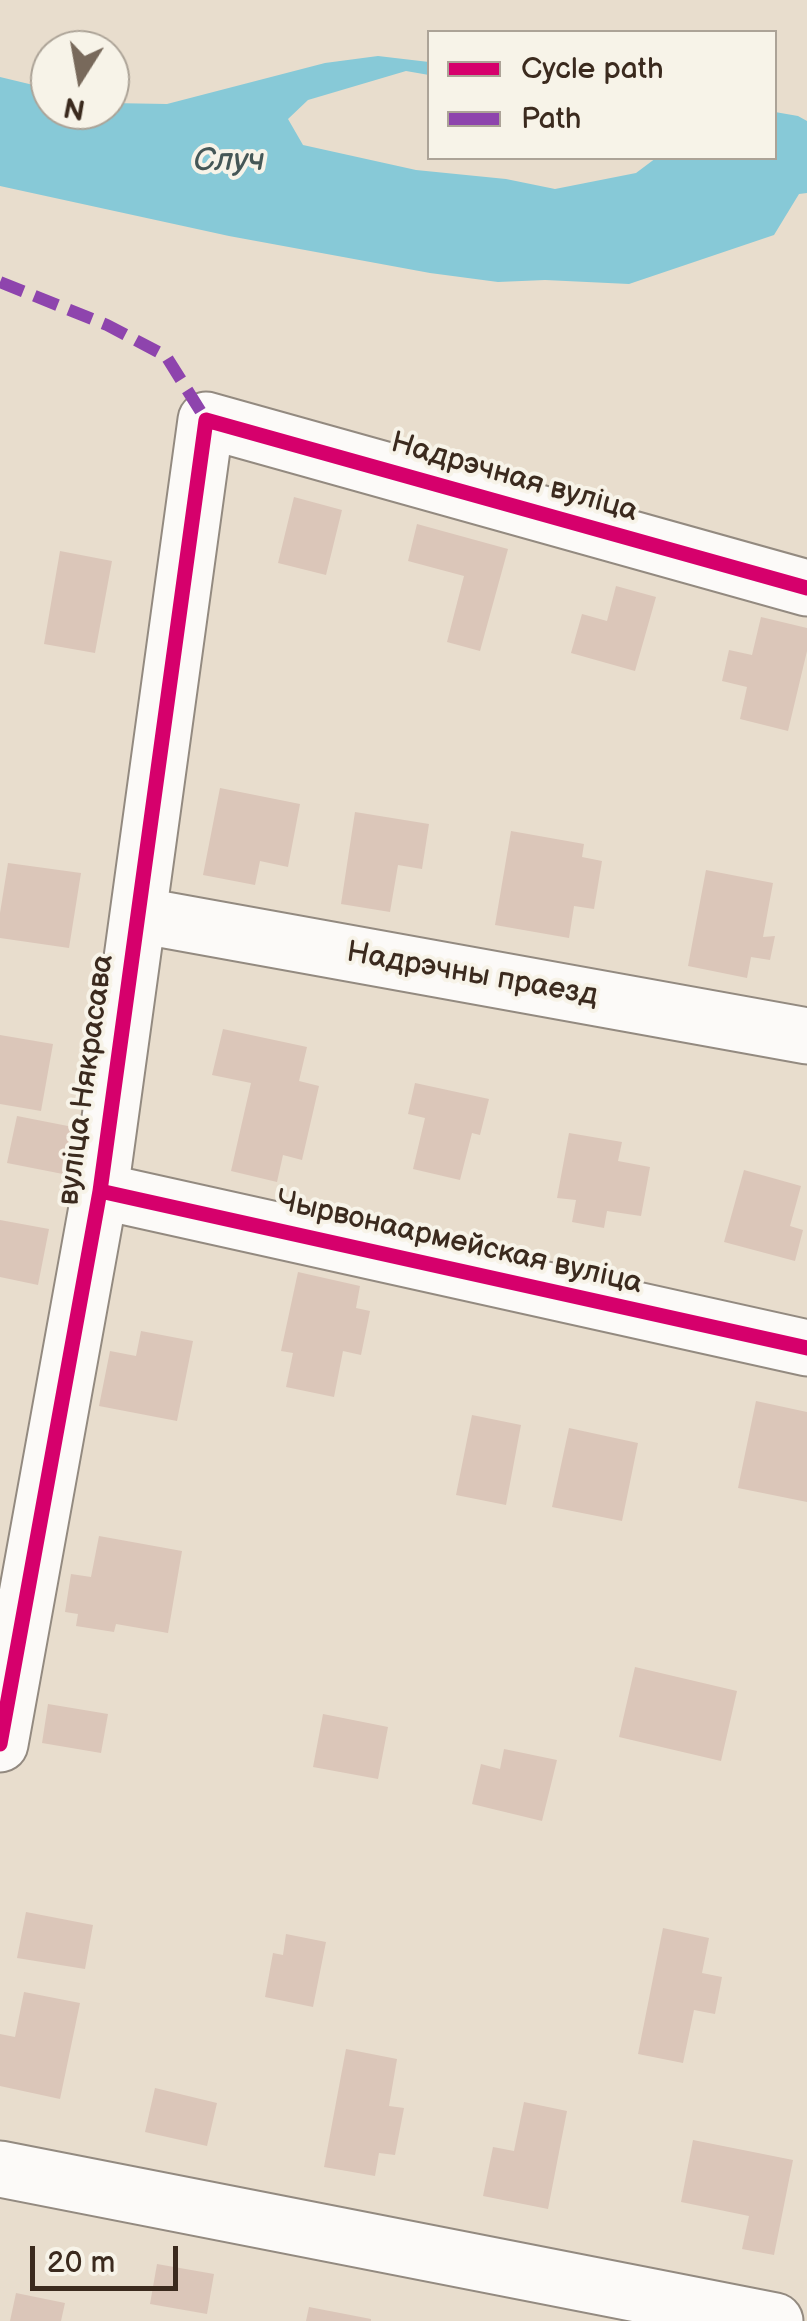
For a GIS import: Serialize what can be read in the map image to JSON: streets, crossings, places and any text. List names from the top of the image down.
{
  "streets": {
    "street": [
      "Надрэчная вуліца",
      "Надрэчны праезд",
      "вуліца Някрасава",
      "Чырвонаармейская вуліца"
    ]
  },
  "crossings": [
    ["Надрэчная вуліца", "вуліца Някрасава"],
    ["Надрэчны праезд", "вуліца Някрасава"],
    ["вуліца Някрасава", "Чырвонаармейская вуліца"]
  ],
  "water": ["Случ"],
  "legend": ["Cycle path", "Path"],
  "scale_bar": "20 m",
  "north": "bottom"
}
